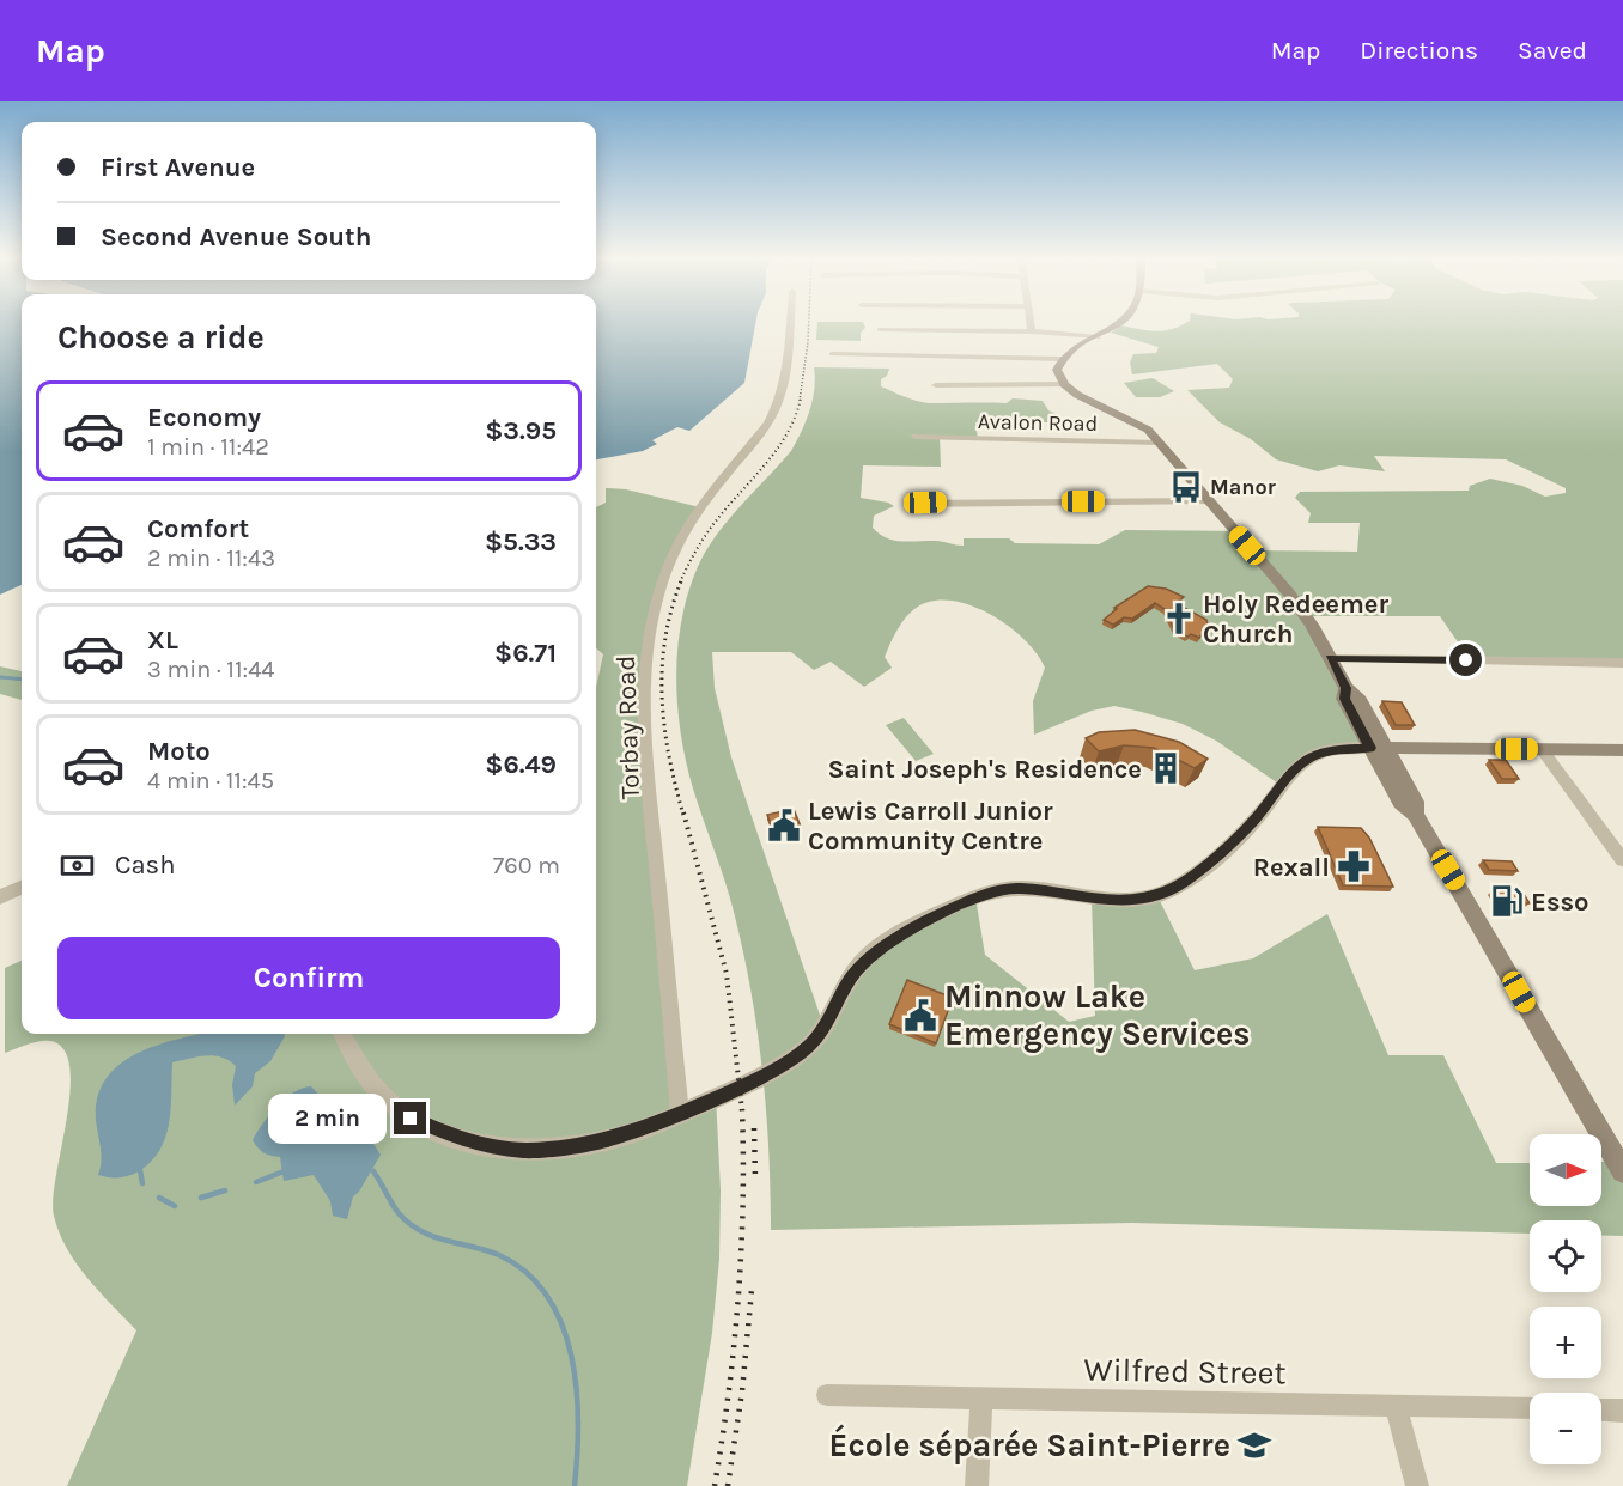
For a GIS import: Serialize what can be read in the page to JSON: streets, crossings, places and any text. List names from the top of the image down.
{
  "streets": {
    "street": ["Avalon Road", "Torbay Road", "Wilfred Street"]
  },
  "places": {
    "bus stop": ["Manor"],
    "church": ["Holy Redeemer Church"],
    "building": ["Saint Joseph's Residence"],
    "public building": ["Lewis Carroll Junior Community Centre", "Minnow Lake Emergency Services"],
    "pharmacy": ["Rexall"],
    "fuel station": ["Esso"],
    "school or university": ["École séparée Saint-Pierre"]
  },
  "north": "right",
  "page": {
    "header": "Map",
    "nav": ["Map", "Directions", "Saved"],
    "banner": ["First Avenue", "Second Avenue South"],
    "heading": "Choose a ride",
    "list": [
      {
        "name": "Economy",
        "note": "1 min · 11:42",
        "value": "$3.95"
      },
      {
        "name": "Comfort",
        "note": "2 min · 11:43",
        "value": "$5.33"
      },
      {
        "name": "XL",
        "note": "3 min · 11:44",
        "value": "$6.71"
      },
      {
        "name": "Moto",
        "note": "4 min · 11:45",
        "value": "$6.49"
      }
    ],
    "pay": ["Cash", "760 m"],
    "buttons": "Confirm",
    "bubble": "2 min",
    "map_buttons": ["+", "−"]
  }
}
